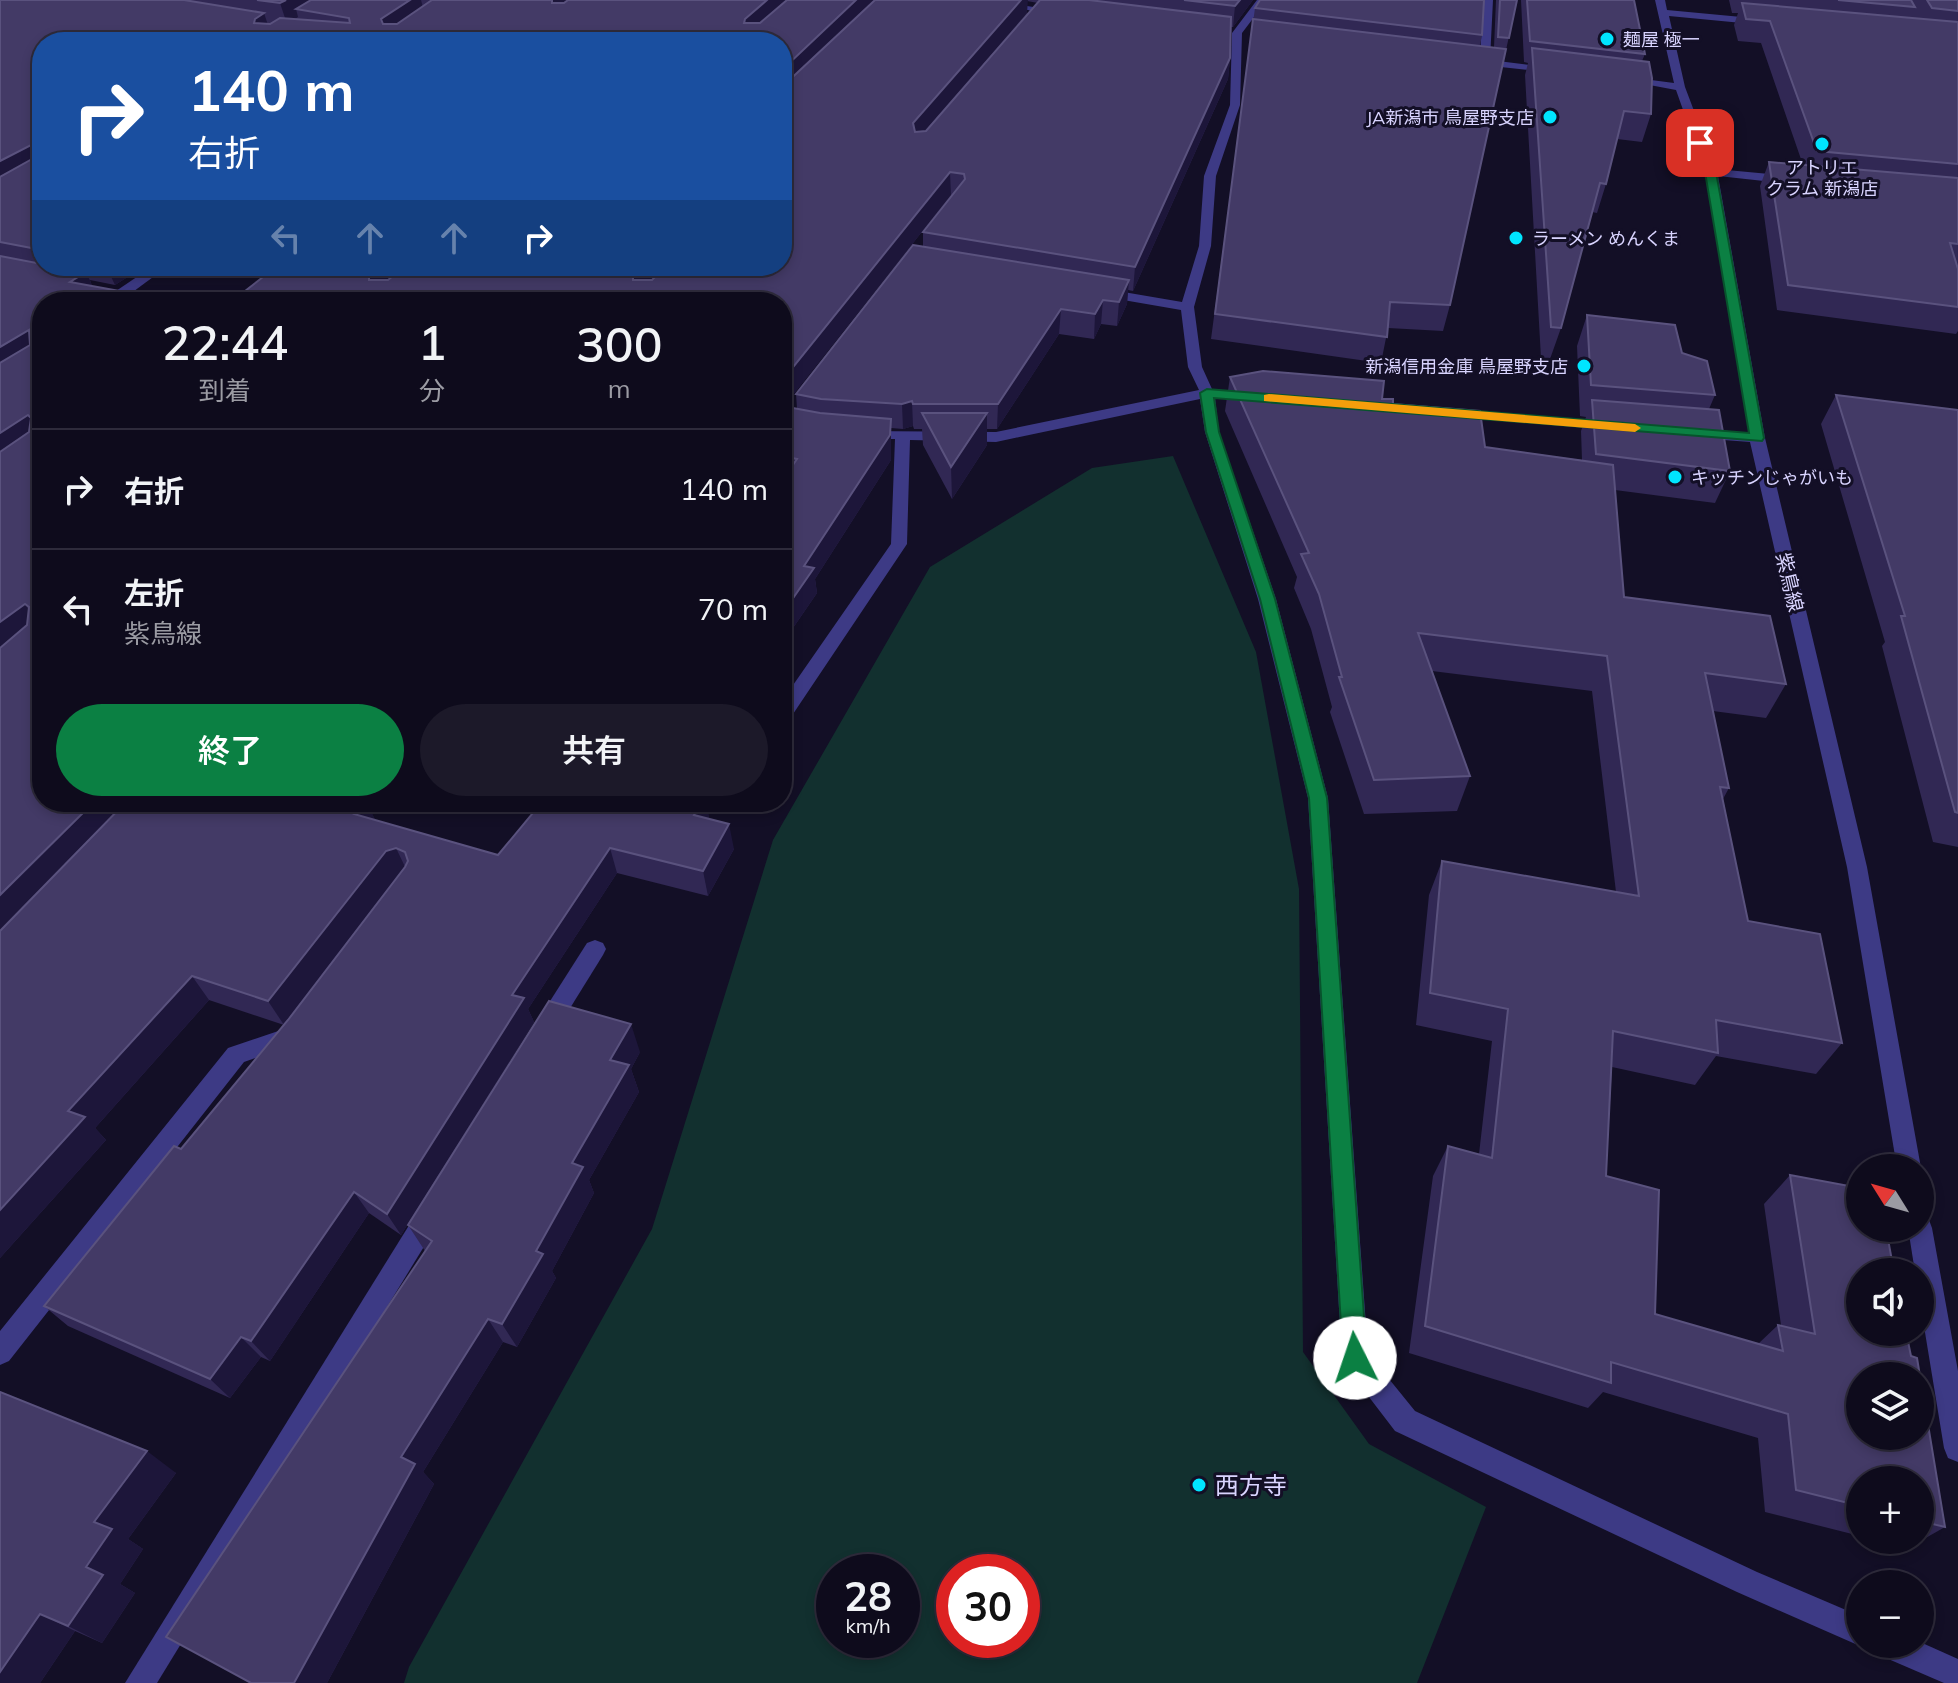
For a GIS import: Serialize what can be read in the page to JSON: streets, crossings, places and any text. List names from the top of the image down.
{
  "streets": {
    "street": ["紫鳥線"]
  },
  "places": [
    "麺屋 極一",
    "JA新潟市 鳥屋野支店",
    "アトリエ クラム 新潟店",
    "ラーメン めんくま",
    "新潟信用金庫 鳥屋野支店",
    "キッチンじゃがいも",
    "西方寺"
  ],
  "north": "top left",
  "page": {
    "turn": ["140 m", "右折"],
    "eta": [
      "22:44",
      "到着",
      "1",
      "分",
      "300",
      "m"
    ],
    "list": [
      {
        "name": "右折",
        "value": "140 m"
      },
      {
        "name": "左折",
        "note": "紫鳥線",
        "value": "70 m"
      }
    ],
    "buttons": ["終了", "共有"],
    "map_buttons": ["+", "−"],
    "speed": "28 km/h",
    "limit": "30"
  }
}
